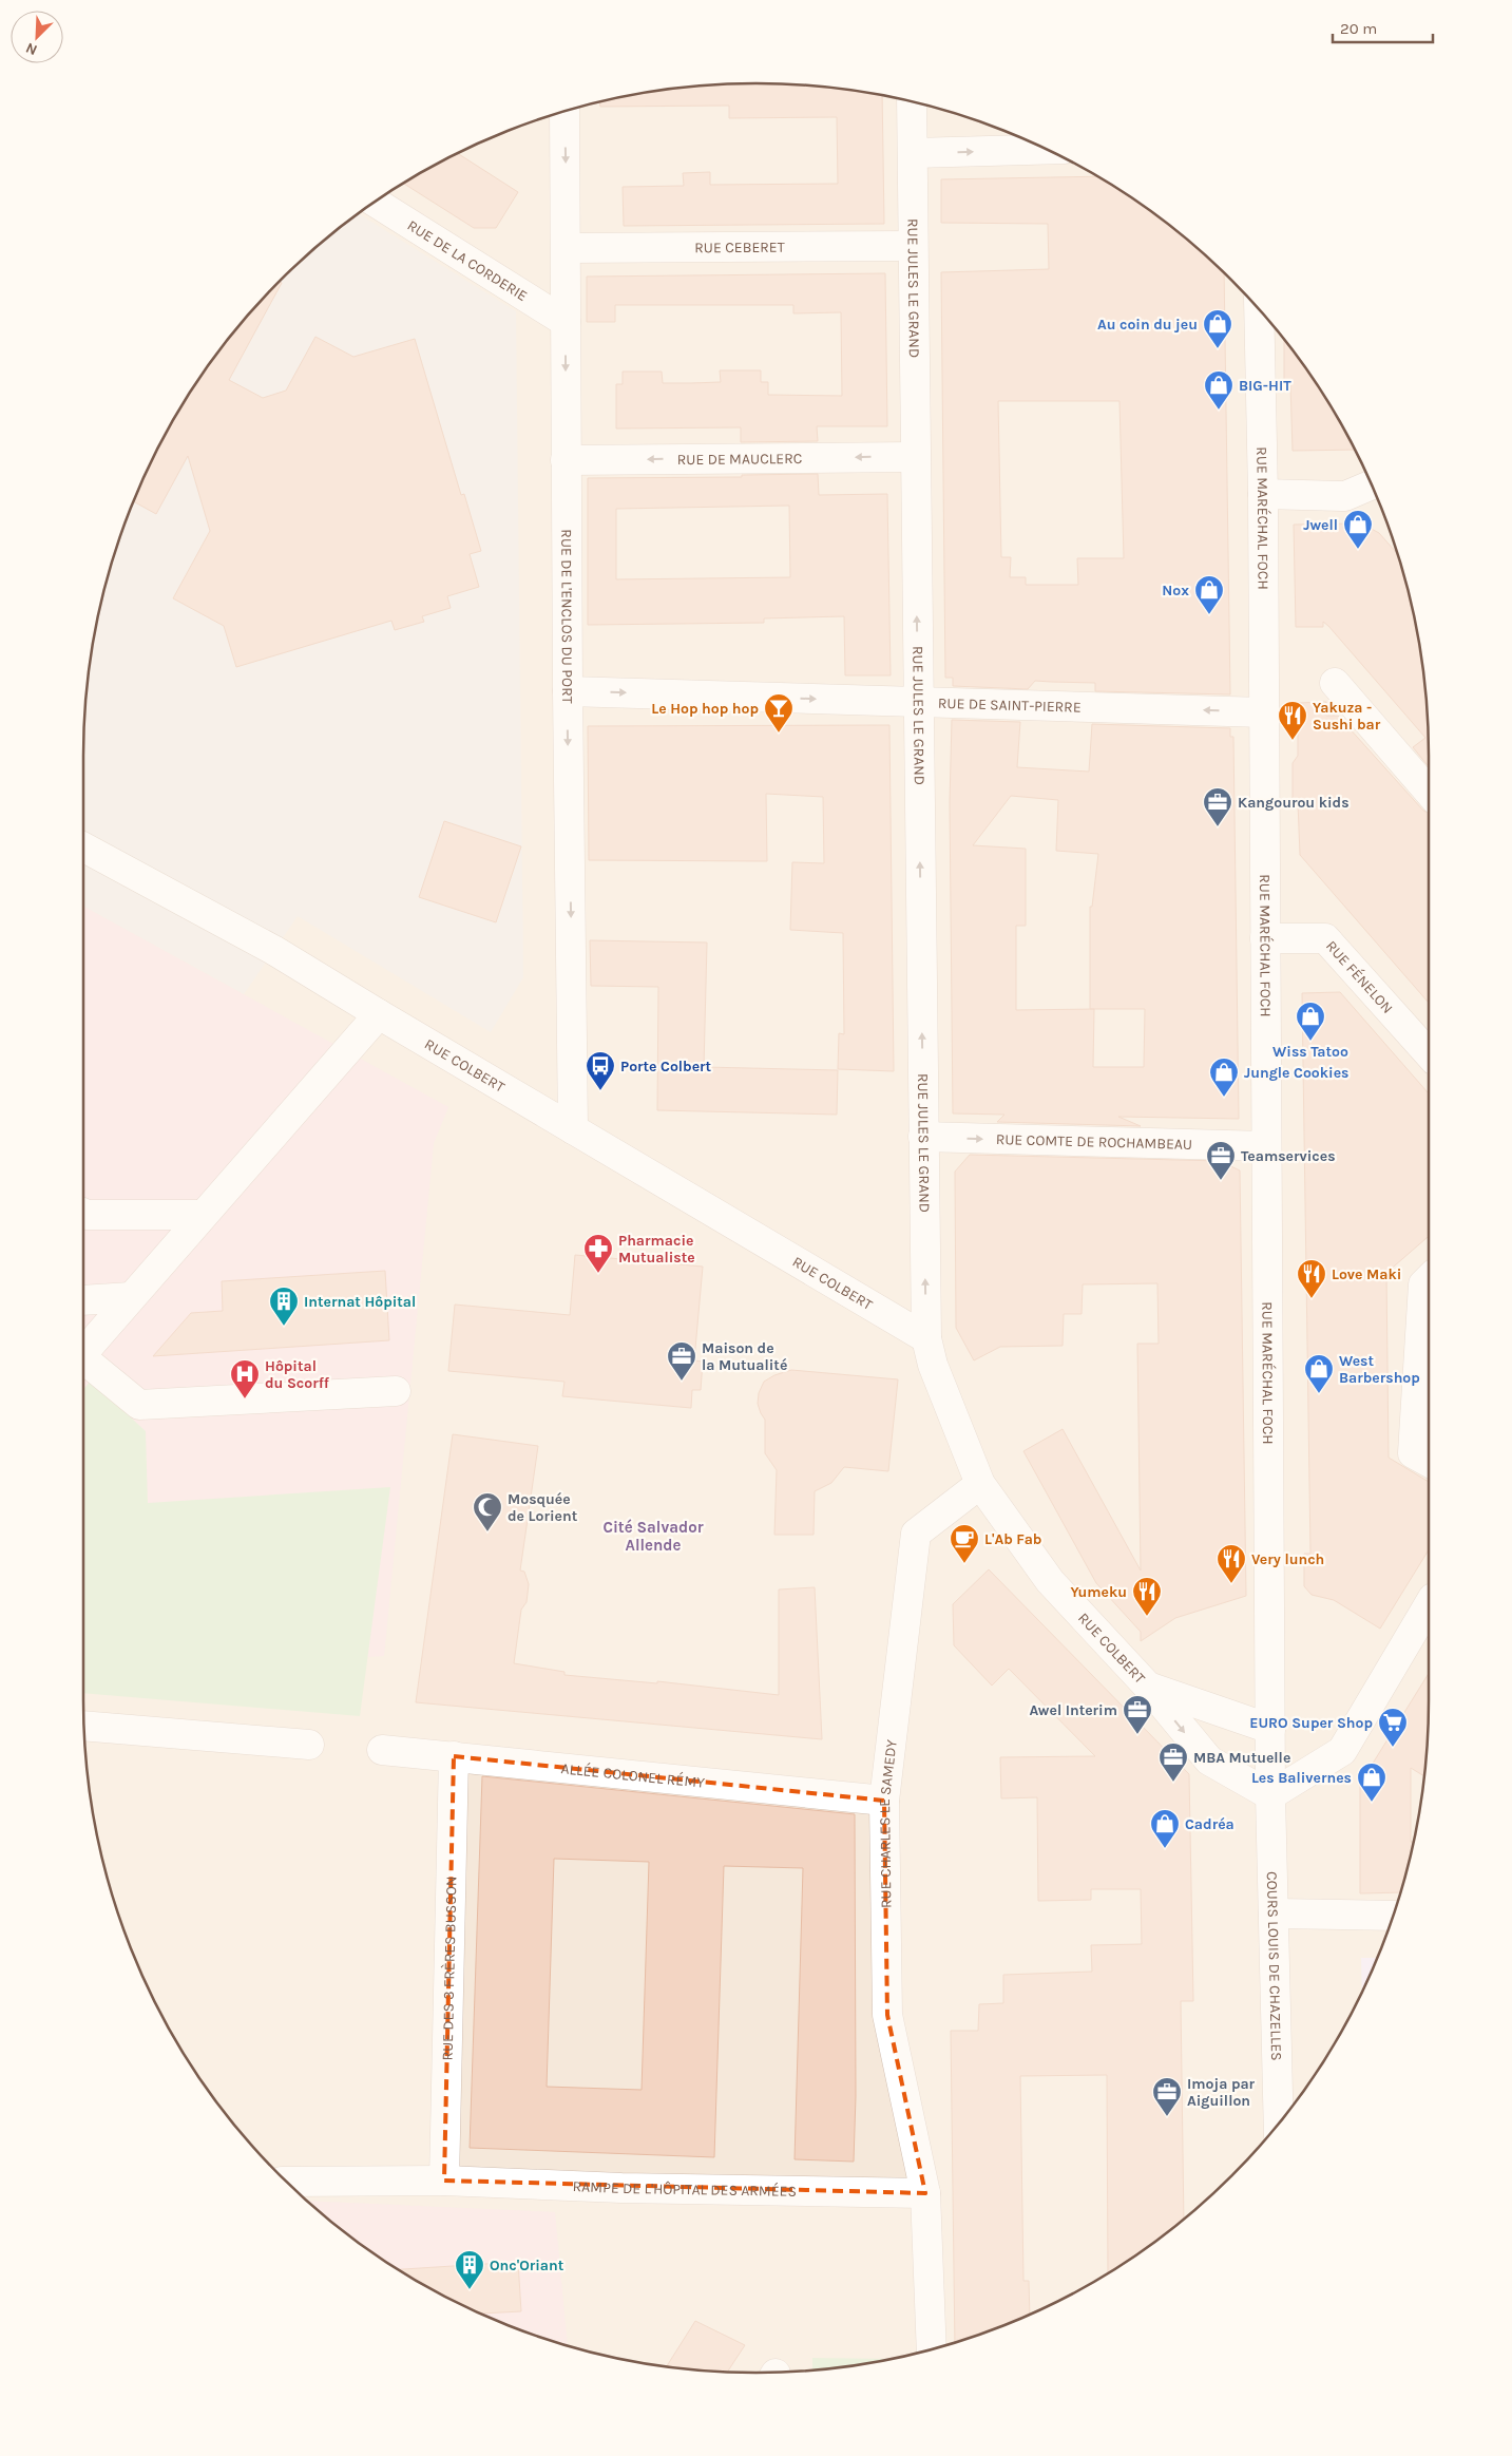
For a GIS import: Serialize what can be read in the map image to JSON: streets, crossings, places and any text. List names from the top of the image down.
{
  "streets": {
    "street": [
      "RUE CEBERET",
      "RUE DE LA CORDERIE",
      "RUE JULES LE GRAND",
      "RUE DE MAUCLERC",
      "RUE MARÉCHAL FOCH",
      "RUE DE L'ENCLOS DU PORT",
      "RUE DE SAINT-PIERRE",
      "RUE FÉNELON",
      "RUE COLBERT",
      "RUE COMTE DE ROCHAMBEAU",
      "ALLÉE COLONEL RÉMY",
      "RUE CHARLES LE SAMEDY",
      "COURS LOUIS DE CHAZELLES",
      "RUE DES 3 FRÈRES BUSSON",
      "RAMPE DE L'HÔPITAL DES ARMÉES"
    ]
  },
  "crossings": [
    ["RUE CEBERET", "RUE JULES LE GRAND"],
    ["RUE CEBERET", "RUE DE L'ENCLOS DU PORT"],
    ["RUE DE LA CORDERIE", "RUE DE L'ENCLOS DU PORT"],
    ["RUE JULES LE GRAND", "RUE DE MAUCLERC"],
    ["RUE JULES LE GRAND", "RUE DE SAINT-PIERRE"],
    ["RUE JULES LE GRAND", "RUE COLBERT"],
    ["RUE JULES LE GRAND", "RUE COMTE DE ROCHAMBEAU"],
    ["RUE DE MAUCLERC", "RUE DE L'ENCLOS DU PORT"],
    ["RUE MARÉCHAL FOCH", "RUE DE SAINT-PIERRE"],
    ["RUE MARÉCHAL FOCH", "RUE FÉNELON"],
    ["RUE MARÉCHAL FOCH", "RUE COLBERT"],
    ["RUE MARÉCHAL FOCH", "RUE COMTE DE ROCHAMBEAU"],
    ["RUE MARÉCHAL FOCH", "COURS LOUIS DE CHAZELLES"],
    ["RUE DE L'ENCLOS DU PORT", "RUE DE SAINT-PIERRE"],
    ["RUE DE L'ENCLOS DU PORT", "RUE COLBERT"],
    ["RUE COLBERT", "RUE CHARLES LE SAMEDY"],
    ["RUE COLBERT", "COURS LOUIS DE CHAZELLES"],
    ["ALLÉE COLONEL RÉMY", "RUE CHARLES LE SAMEDY"],
    ["ALLÉE COLONEL RÉMY", "RUE DES 3 FRÈRES BUSSON"],
    ["RUE CHARLES LE SAMEDY", "RAMPE DE L'HÔPITAL DES ARMÉES"],
    ["RUE DES 3 FRÈRES BUSSON", "RAMPE DE L'HÔPITAL DES ARMÉES"]
  ],
  "one_way": [
    "RUE JULES LE GRAND",
    "RUE DE MAUCLERC",
    "RUE DE L'ENCLOS DU PORT",
    "RUE COMTE DE ROCHAMBEAU"
  ],
  "districts": ["Cité Salvador Allende"],
  "places": {
    "shop": [
      "Au coin du jeu",
      "BIG-HIT",
      "Jwell",
      "Nox",
      "Wiss Tatoo",
      "Jungle Cookies",
      "West Barbershop",
      "Les Balivernes",
      "Cadréa"
    ],
    "bar": ["Le Hop hop hop"],
    "restaurant": [
      "Yakuza - Sushi bar",
      "Love Maki",
      "Very lunch",
      "Yumeku"
    ],
    "office": [
      "Kangourou kids",
      "Teamservices",
      "Maison de la Mutualité",
      "Awel Interim",
      "MBA Mutuelle",
      "Imoja par Aiguillon"
    ],
    "bus stop": ["Porte Colbert"],
    "pharmacy": ["Pharmacie Mutualiste"],
    "building": ["Internat Hôpital", "Onc'Oriant"],
    "hospital": ["Hôpital du Scorff"],
    "mosque": ["Mosquée de Lorient"],
    "cafe": ["L'Ab Fab"],
    "supermarket": ["EURO Super Shop"]
  },
  "scale_bar": "20 m",
  "north": "bottom left"
}
